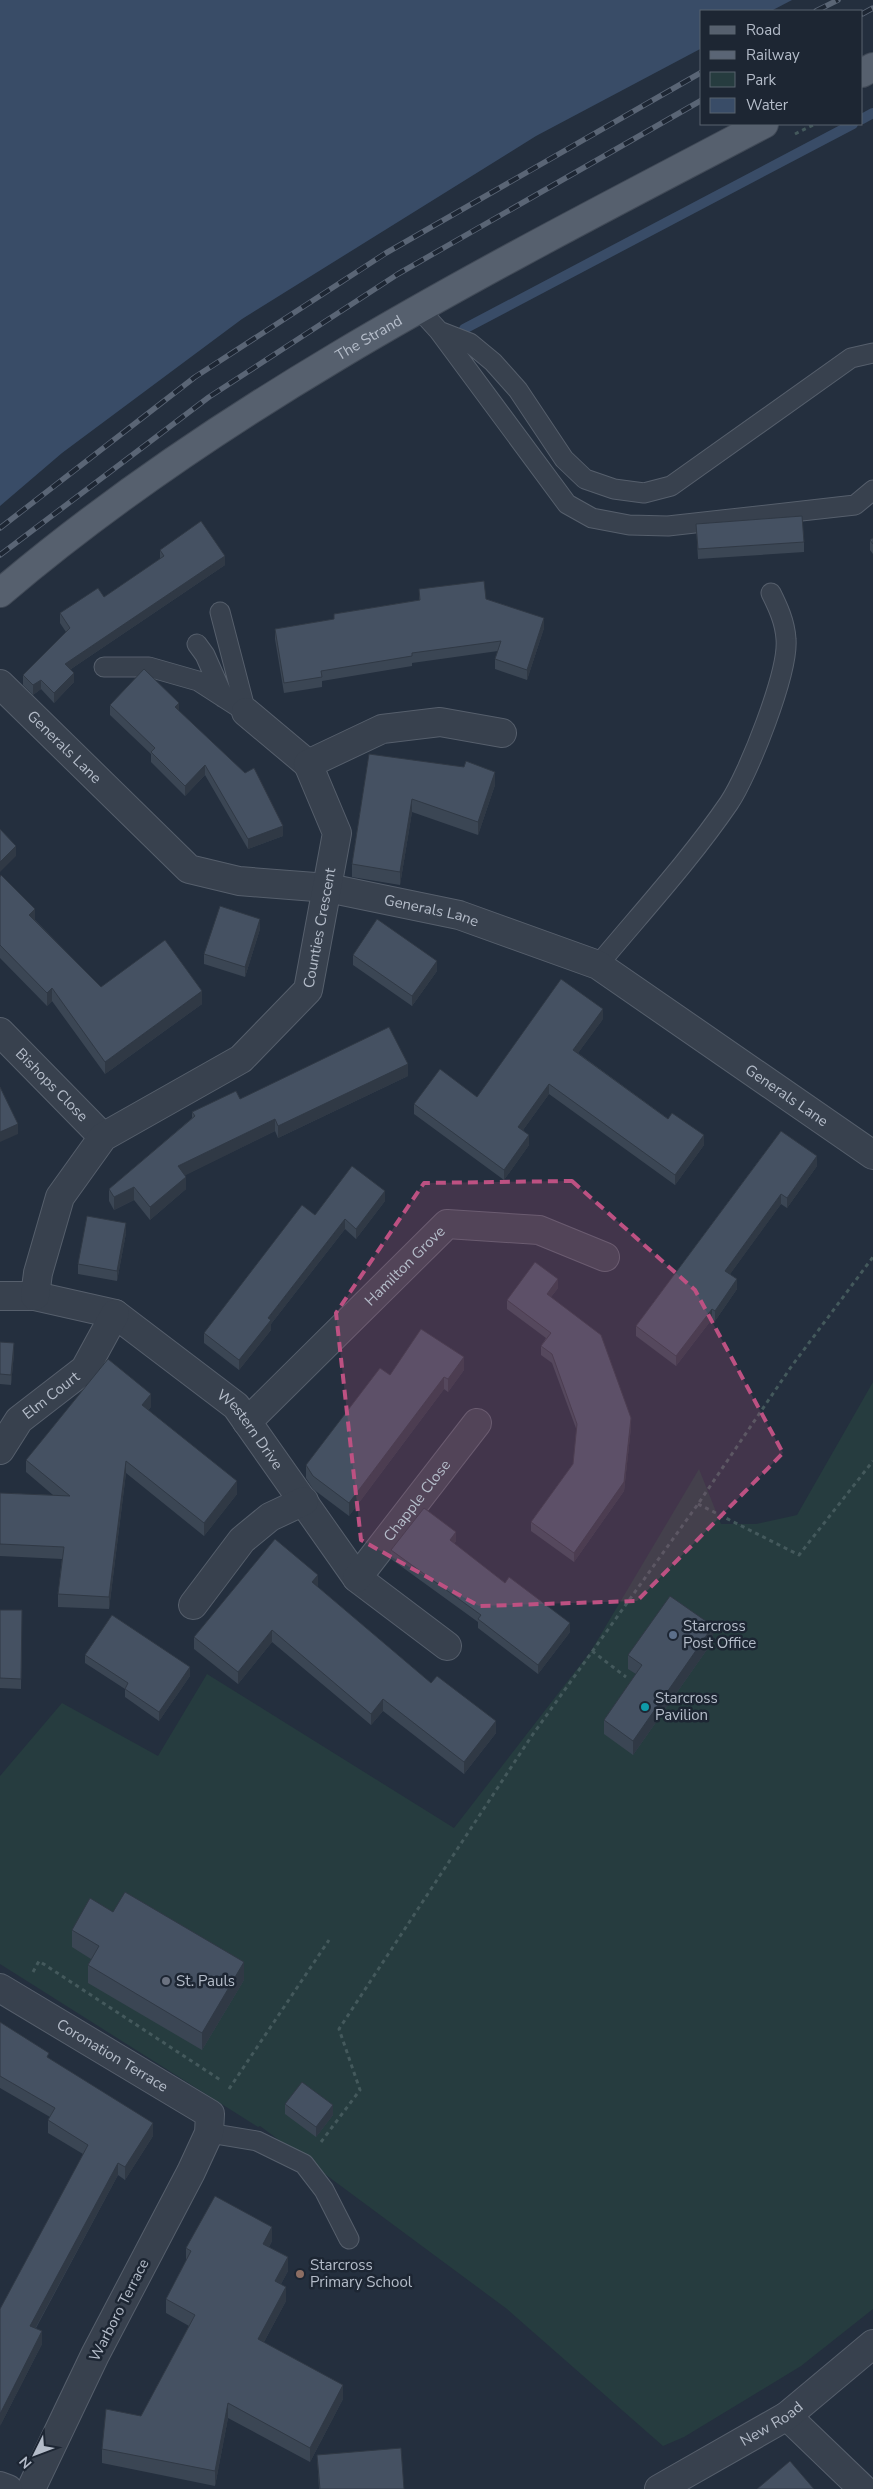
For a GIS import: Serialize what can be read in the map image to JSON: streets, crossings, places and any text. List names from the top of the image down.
{
  "streets": {
    "main road": ["The Strand"],
    "street": [
      "Generals Lane",
      "Counties Crescent",
      "Bishops Close",
      "Hamilton Grove",
      "Elm Court",
      "Western Drive",
      "Chapple Close",
      "Coronation Terrace",
      "Warboro Terrace",
      "New Road"
    ]
  },
  "crossings": [
    ["Generals Lane", "Counties Crescent"],
    ["Counties Crescent", "Bishops Close"],
    ["Counties Crescent", "Western Drive"],
    ["Hamilton Grove", "Western Drive"],
    ["Elm Court", "Western Drive"],
    ["Western Drive", "Chapple Close"],
    ["Coronation Terrace", "Warboro Terrace"]
  ],
  "places": [
    "Starcross Post Office",
    "Starcross Pavilion",
    "St. Pauls",
    "Starcross Primary School"
  ],
  "legend": [
    "Road",
    "Railway",
    "Park",
    "Water"
  ],
  "north": "bottom left"
}
